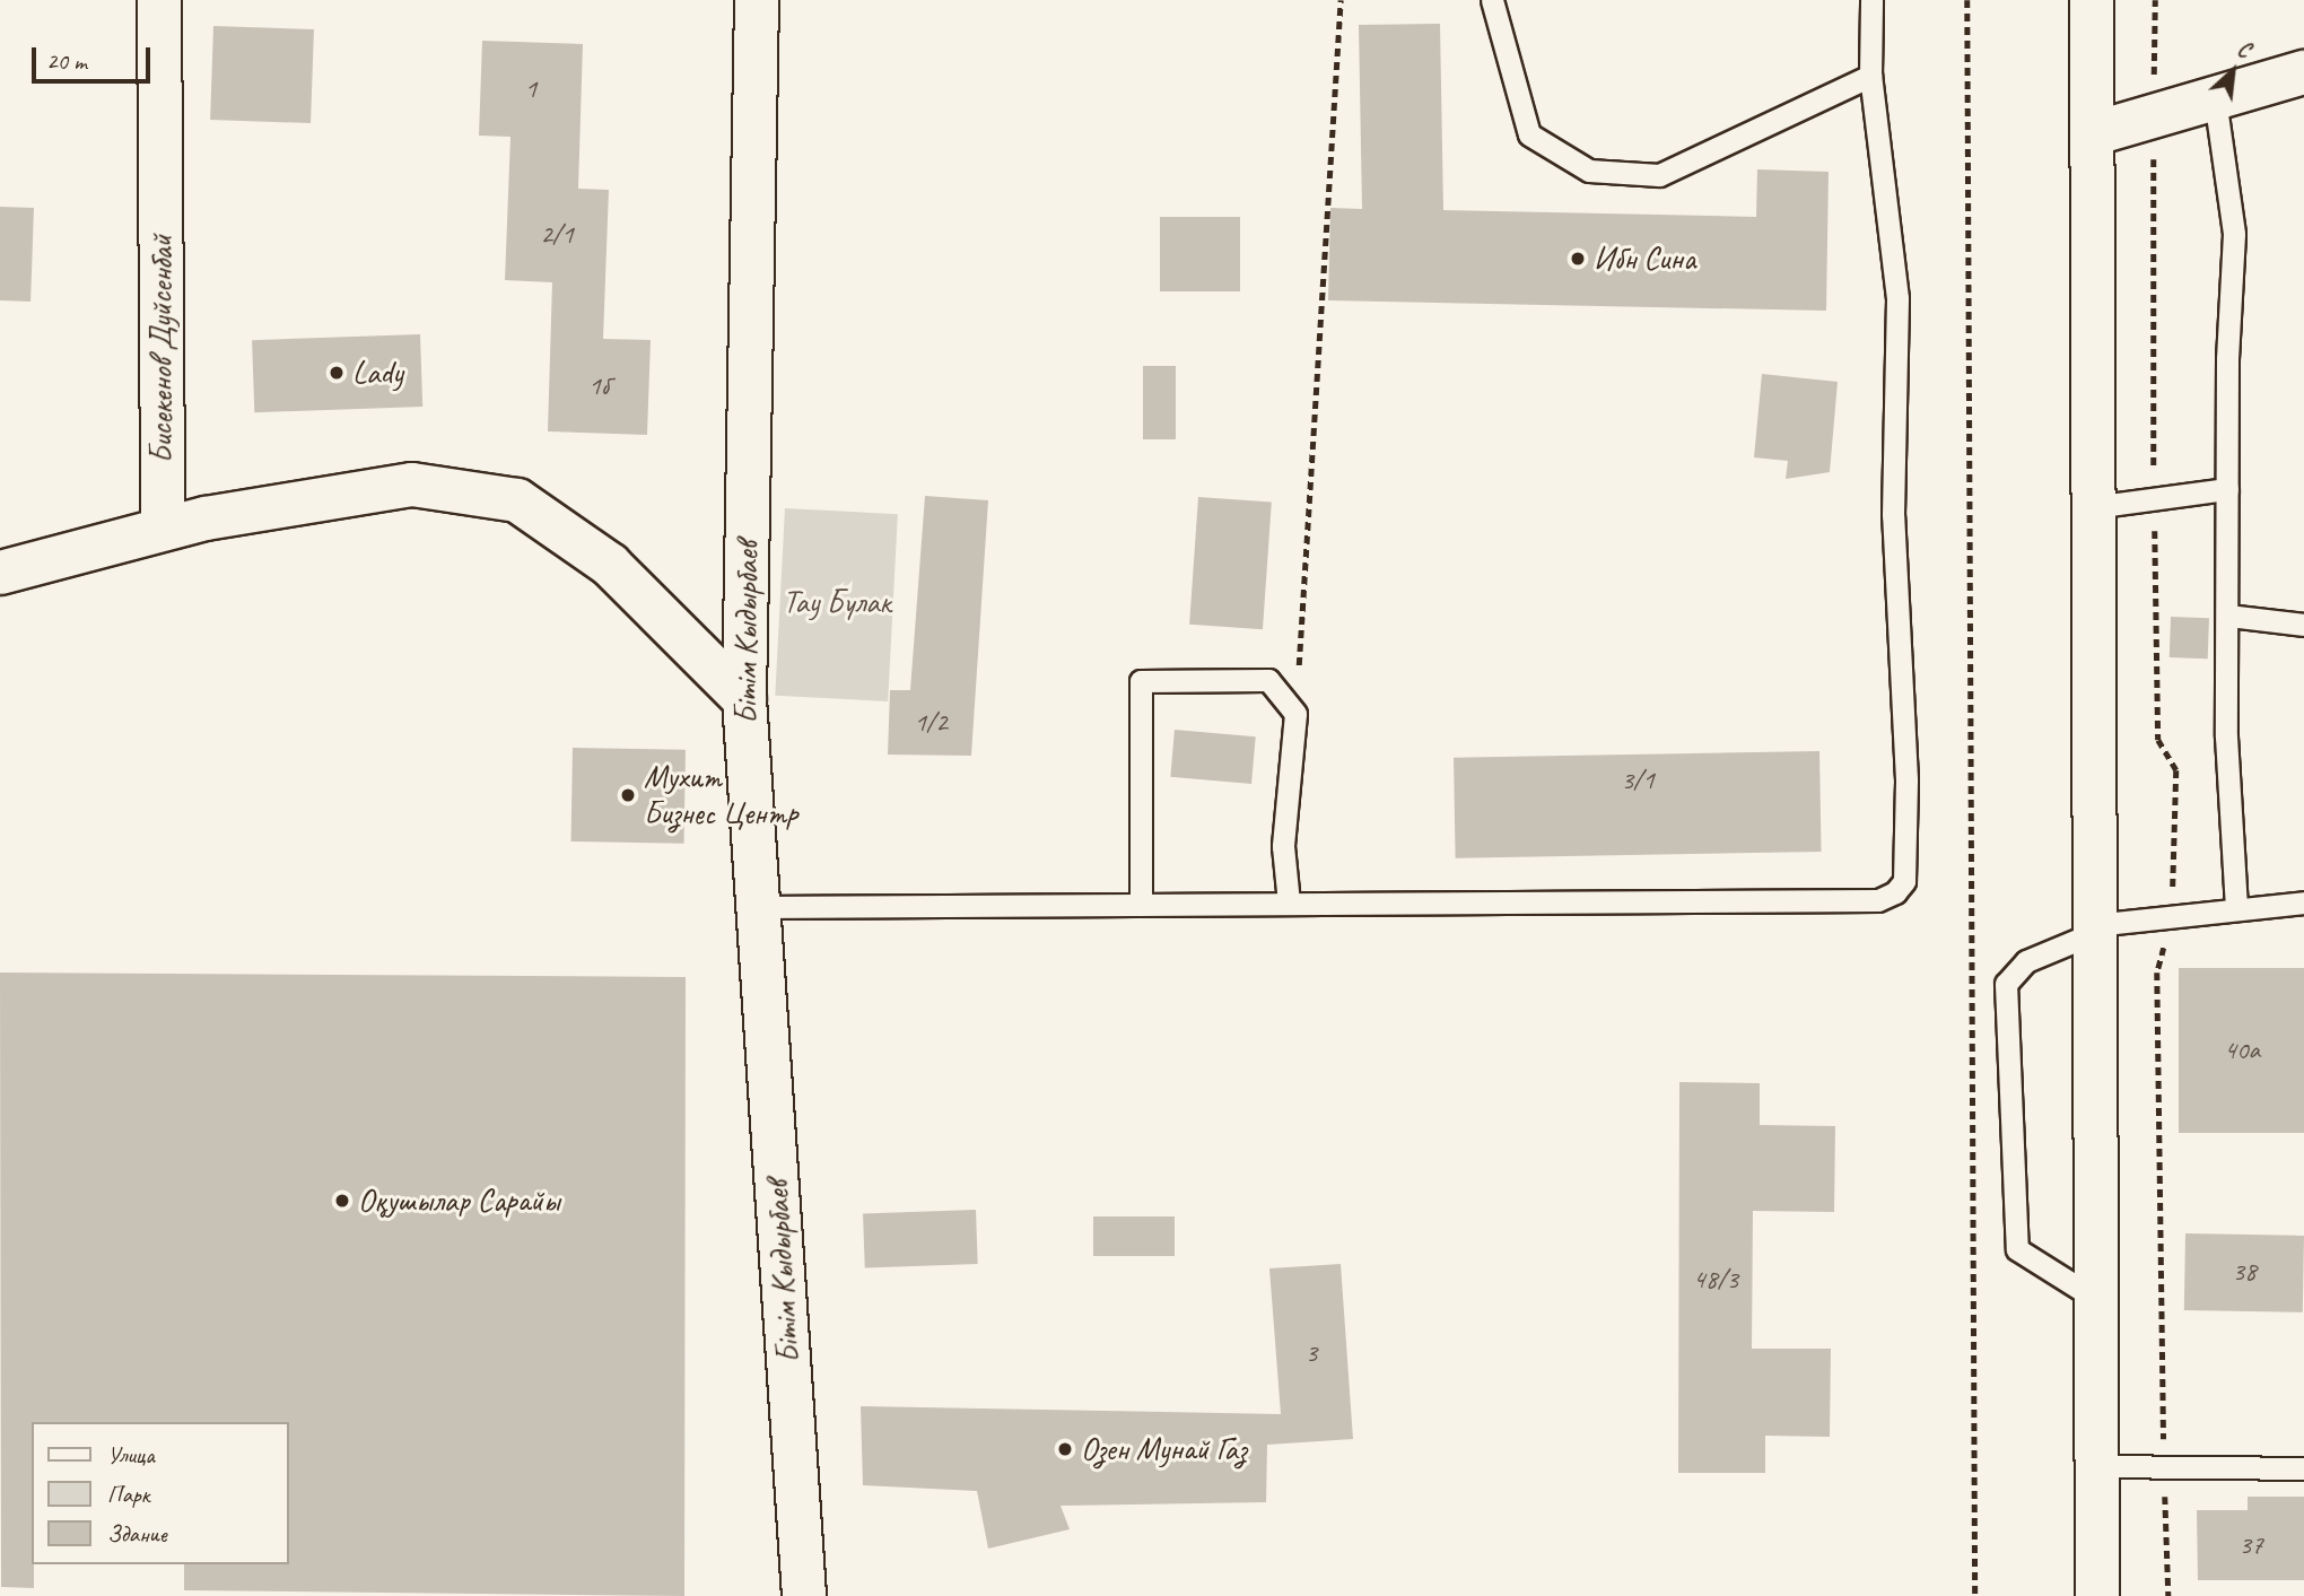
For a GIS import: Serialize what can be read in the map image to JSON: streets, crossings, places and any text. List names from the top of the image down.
{
  "streets": {
    "street": ["Бисекенов Дуйсенбай", "Бiтiм Кыдырбаев"]
  },
  "parks": ["Тау Булак"],
  "places": [
    "Ибн Сина",
    "Lady",
    "Мухит Бизнес Центр",
    "Оқушылар Сарайы",
    "Озен Мунай Газ"
  ],
  "house_numbers": [
    "1",
    "2/1",
    "1б",
    "1/2",
    "3/1",
    "40а",
    "38",
    "48/3",
    "3",
    "37"
  ],
  "legend": ["Улица", "Парк", "Здание"],
  "scale_bar": "20 m",
  "north": "top right"
}
